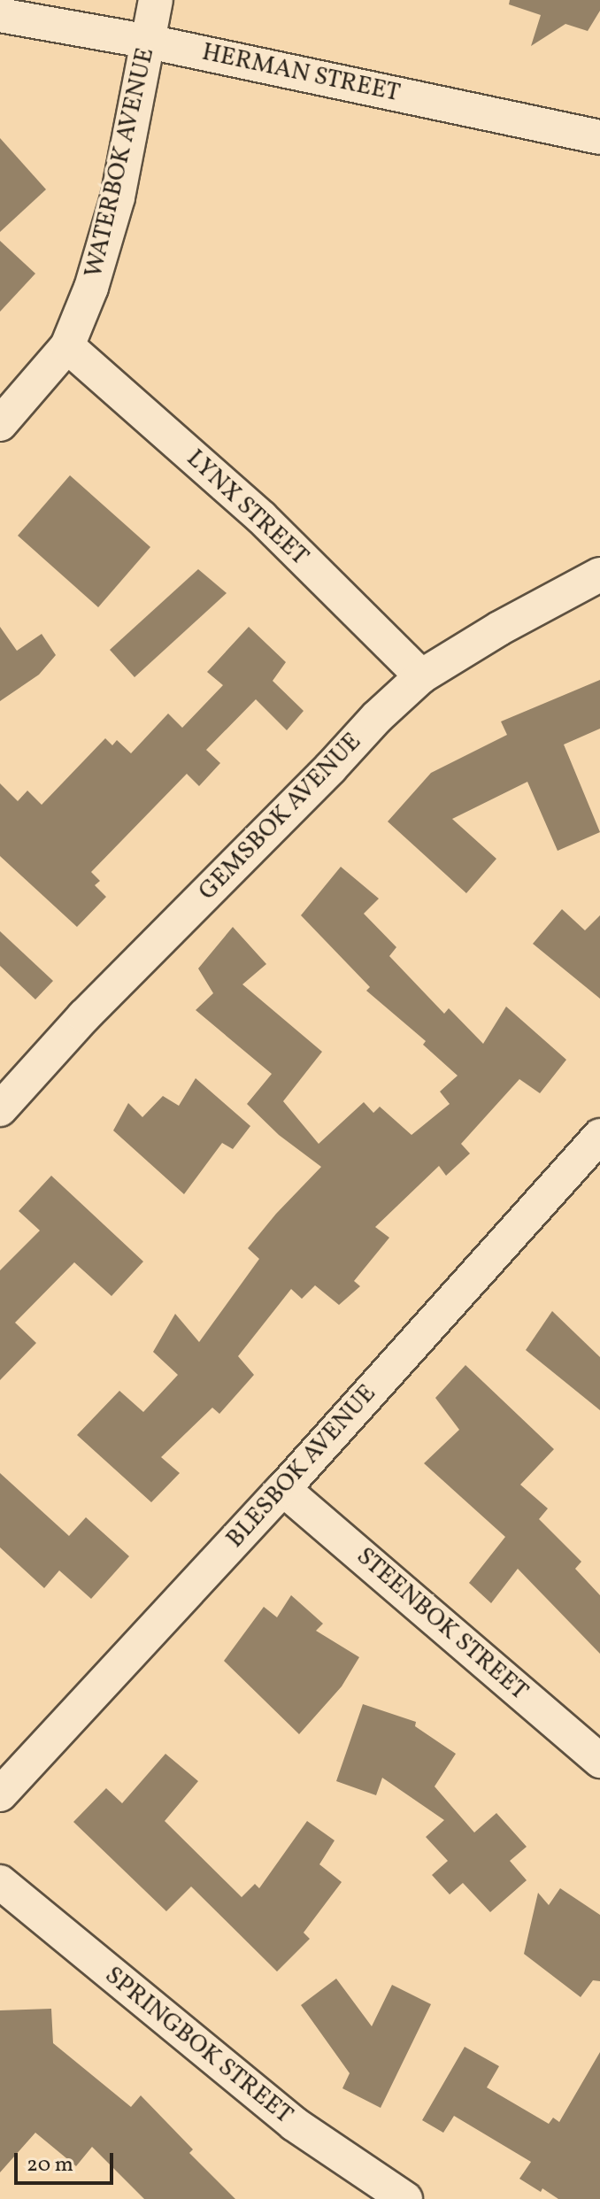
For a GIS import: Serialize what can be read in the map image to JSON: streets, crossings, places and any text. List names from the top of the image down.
{
  "streets": {
    "street": [
      "HERMAN STREET",
      "WATERBOK AVENUE",
      "LYNX STREET",
      "GEMSBOK AVENUE",
      "BLESBOK AVENUE",
      "STEENBOK STREET",
      "SPRINGBOK STREET"
    ]
  },
  "crossings": [
    ["HERMAN STREET", "WATERBOK AVENUE"],
    ["WATERBOK AVENUE", "LYNX STREET"],
    ["LYNX STREET", "GEMSBOK AVENUE"],
    ["BLESBOK AVENUE", "STEENBOK STREET"]
  ],
  "scale_bar": "20 m"
}
